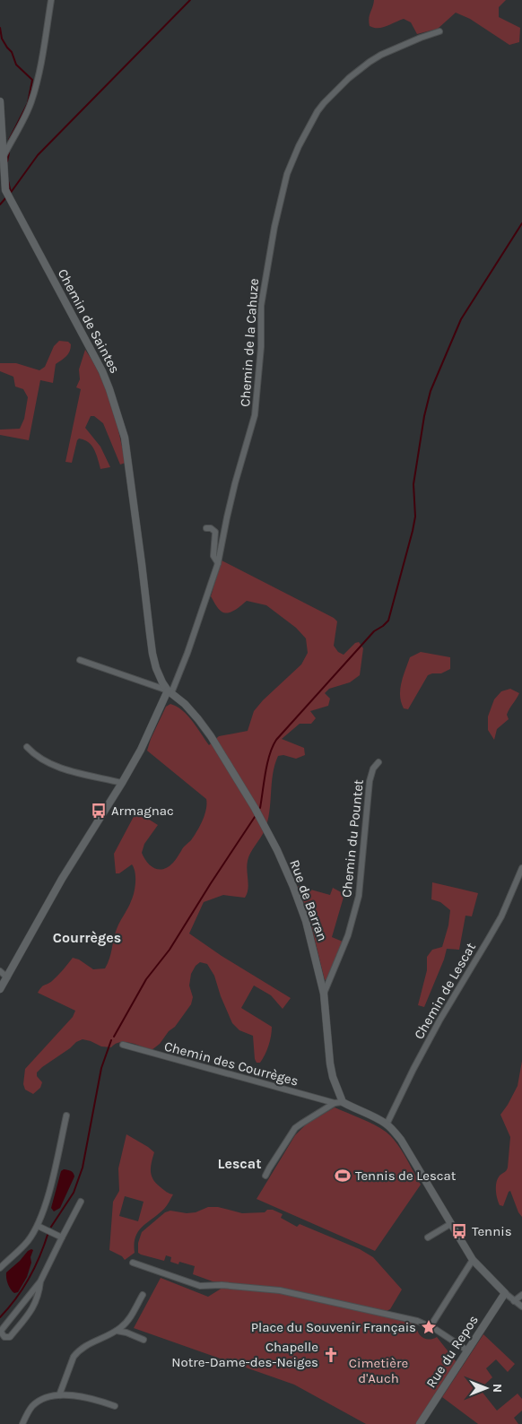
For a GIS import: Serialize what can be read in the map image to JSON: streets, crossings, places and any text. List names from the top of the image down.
{
  "streets": {
    "street": [
      "Chemin de Saintes",
      "Chemin de la Cahuze",
      "Chemin du Pountet",
      "Rue de Barran",
      "Chemin de Lescat",
      "Chemin des Courrèges",
      "Rue du Repos"
    ]
  },
  "crossings": [
    ["Chemin de Saintes", "Chemin de la Cahuze"],
    ["Chemin de Saintes", "Rue de Barran"],
    ["Chemin de la Cahuze", "Rue de Barran"],
    ["Chemin du Pountet", "Rue de Barran"]
  ],
  "districts": ["Courrèges", "Lescat"],
  "parks": ["Cimetière d'Auch"],
  "places": {
    "bus stop": ["Armagnac", "Tennis"],
    "sports": ["Tennis de Lescat"],
    "place": ["Place du Souvenir Français"],
    "church": ["Chapelle Notre-Dame-des-Neiges"]
  },
  "north": "right"
}
